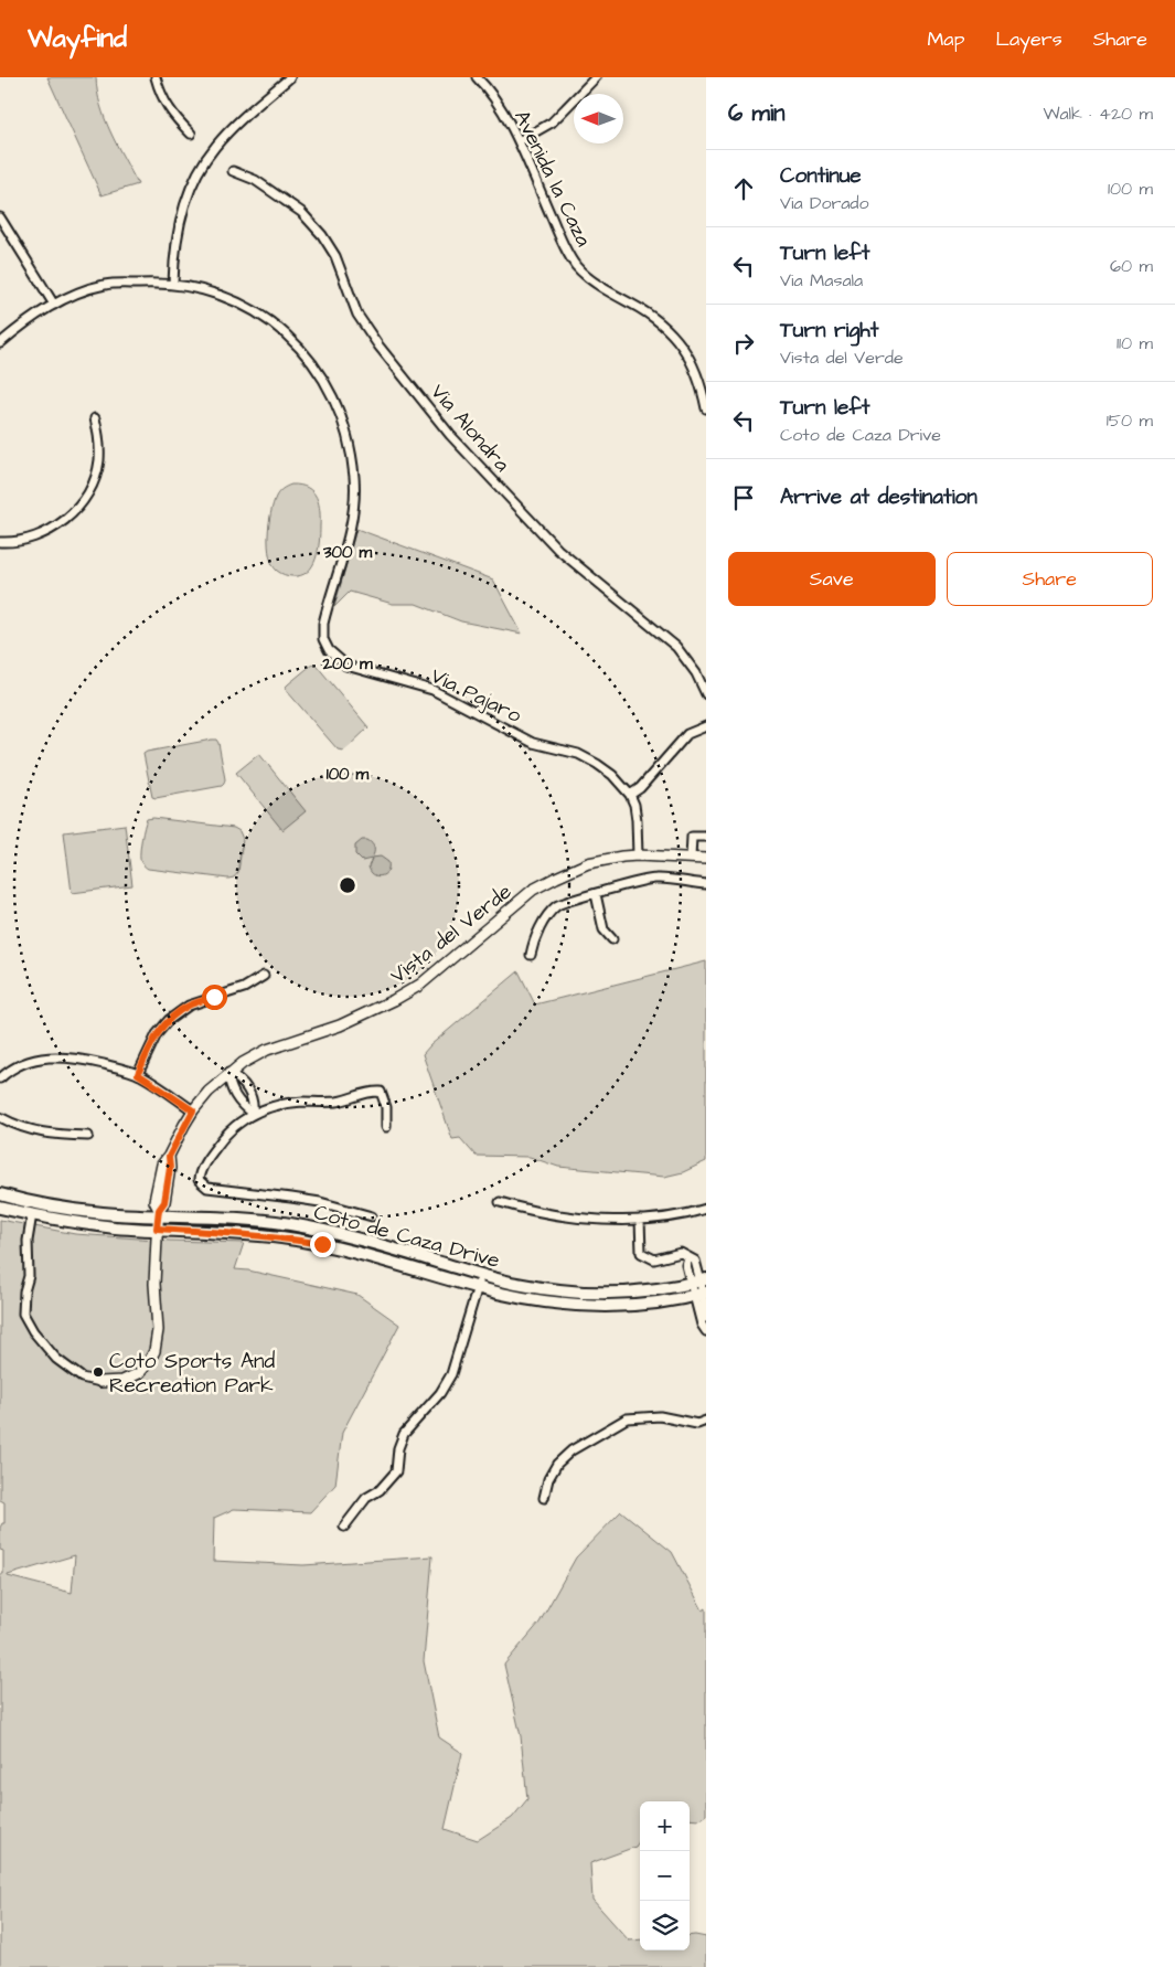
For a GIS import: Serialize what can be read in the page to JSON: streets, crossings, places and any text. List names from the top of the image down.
{
  "streets": {
    "main road": ["Coto de Caza Drive"],
    "street": [
      "Avenida la Caza",
      "Via Alondra",
      "Via Pajaro",
      "Vista del Verde"
    ]
  },
  "crossings": [
    ["Via Pajaro", "Vista del Verde"],
    ["Vista del Verde", "Coto de Caza Drive"]
  ],
  "places": ["Coto Sports And Recreation Park"],
  "north": "left",
  "page": {
    "header": "Wayfind",
    "nav": ["Map", "Layers", "Share"],
    "heading": ["6 min", "Walk · 420 m"],
    "list": [
      ["Continue", "Via Dorado", "100 m"],
      ["Turn left", "Via Masala", "60 m"],
      ["Turn right", "Vista del Verde", "110 m"],
      ["Turn left", "Coto de Caza Drive", "150 m"],
      "Arrive at destination"
    ],
    "buttons": ["Save", "Share"],
    "map_buttons": ["+", "−"]
  },
  "rings": ["300 m", "200 m", "100 m"]
}
